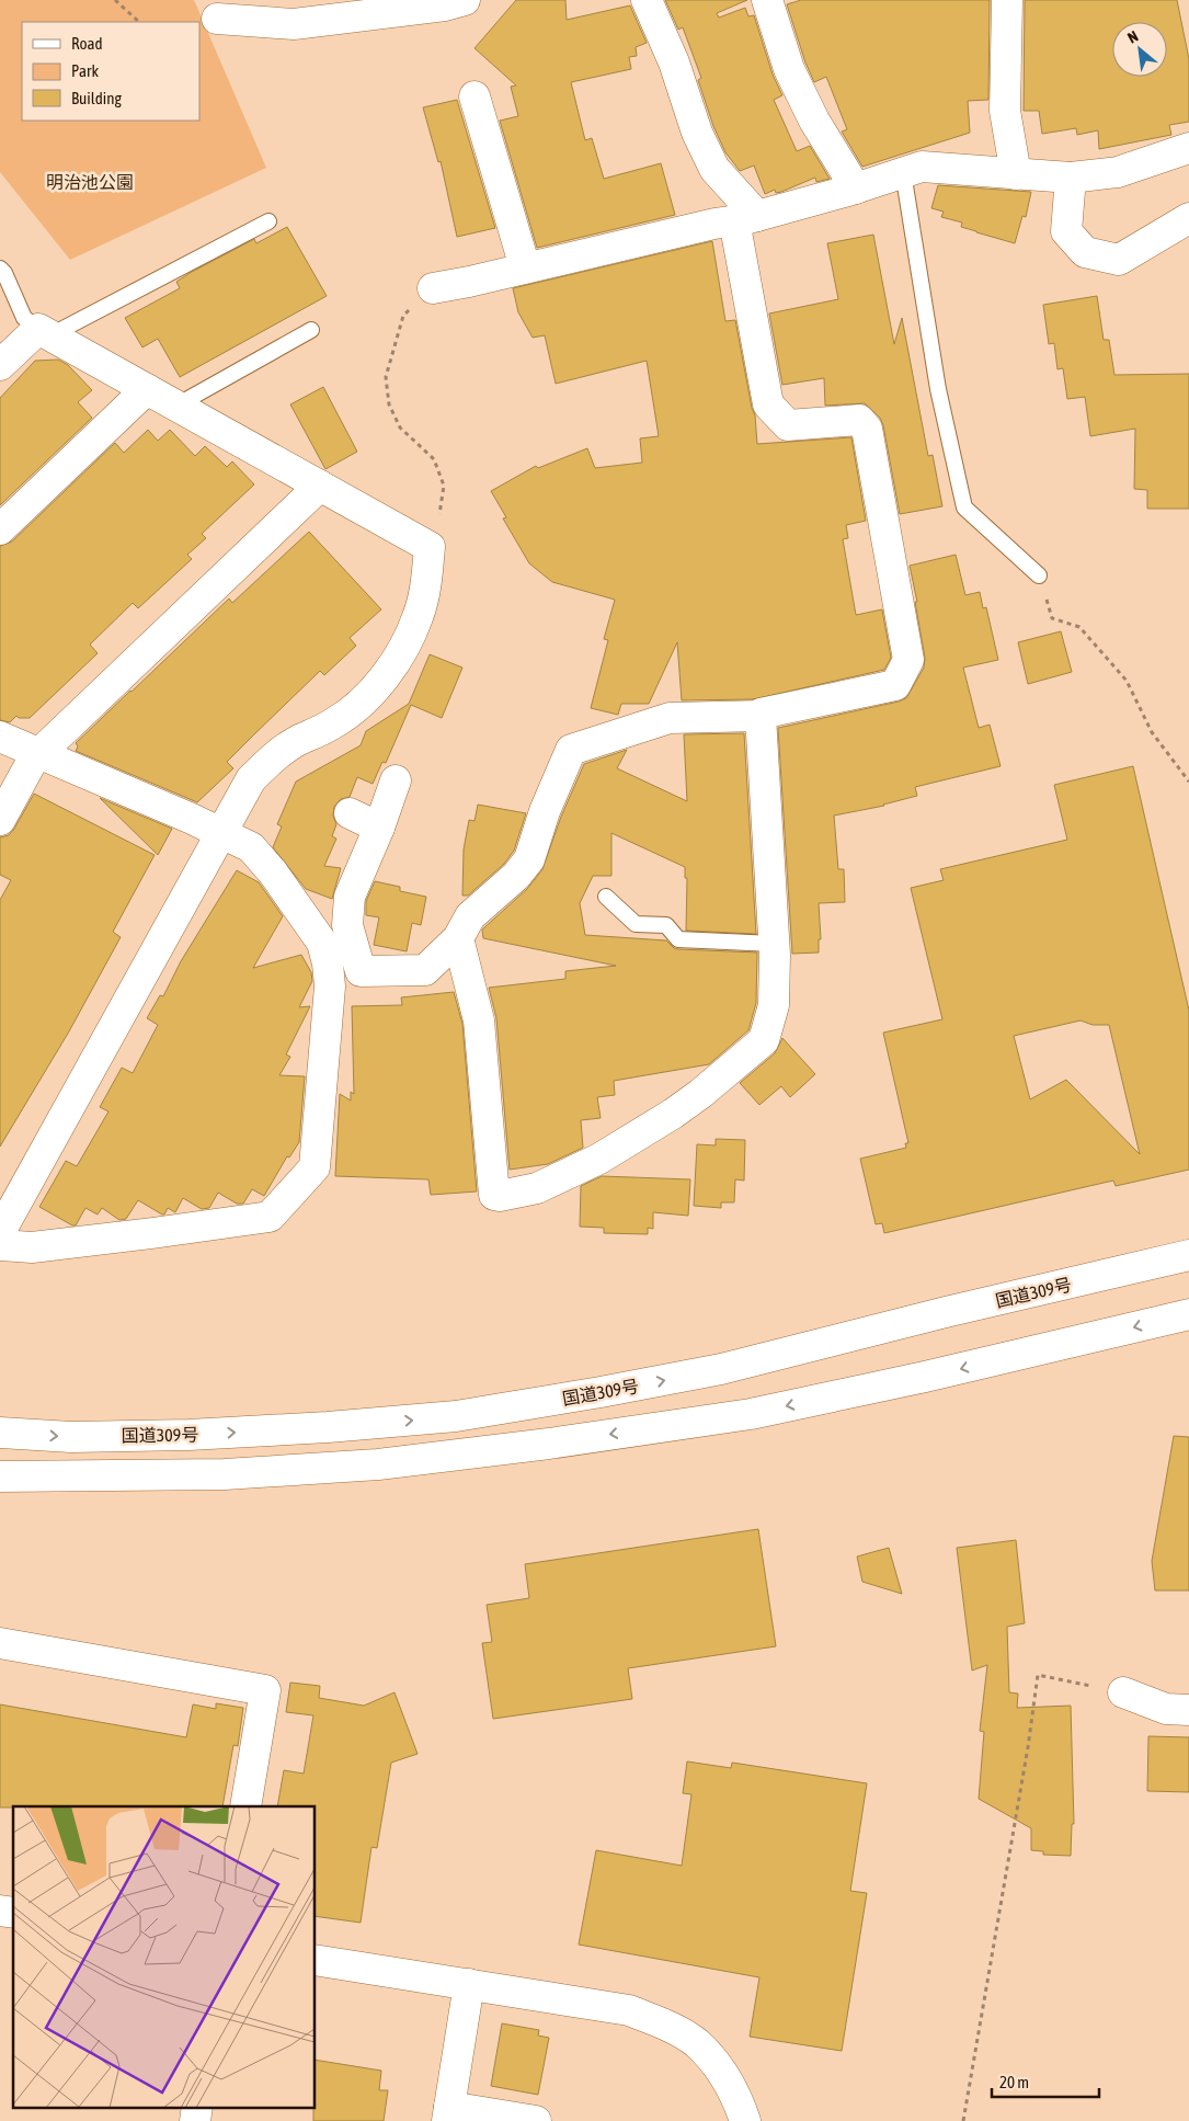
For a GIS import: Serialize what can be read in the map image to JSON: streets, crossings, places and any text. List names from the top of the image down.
{
  "streets": {
    "main road": ["国道309号"]
  },
  "parks": ["明治池公園"],
  "legend": ["Road", "Park", "Building"],
  "scale_bar": "20 m",
  "north": "top left"
}
